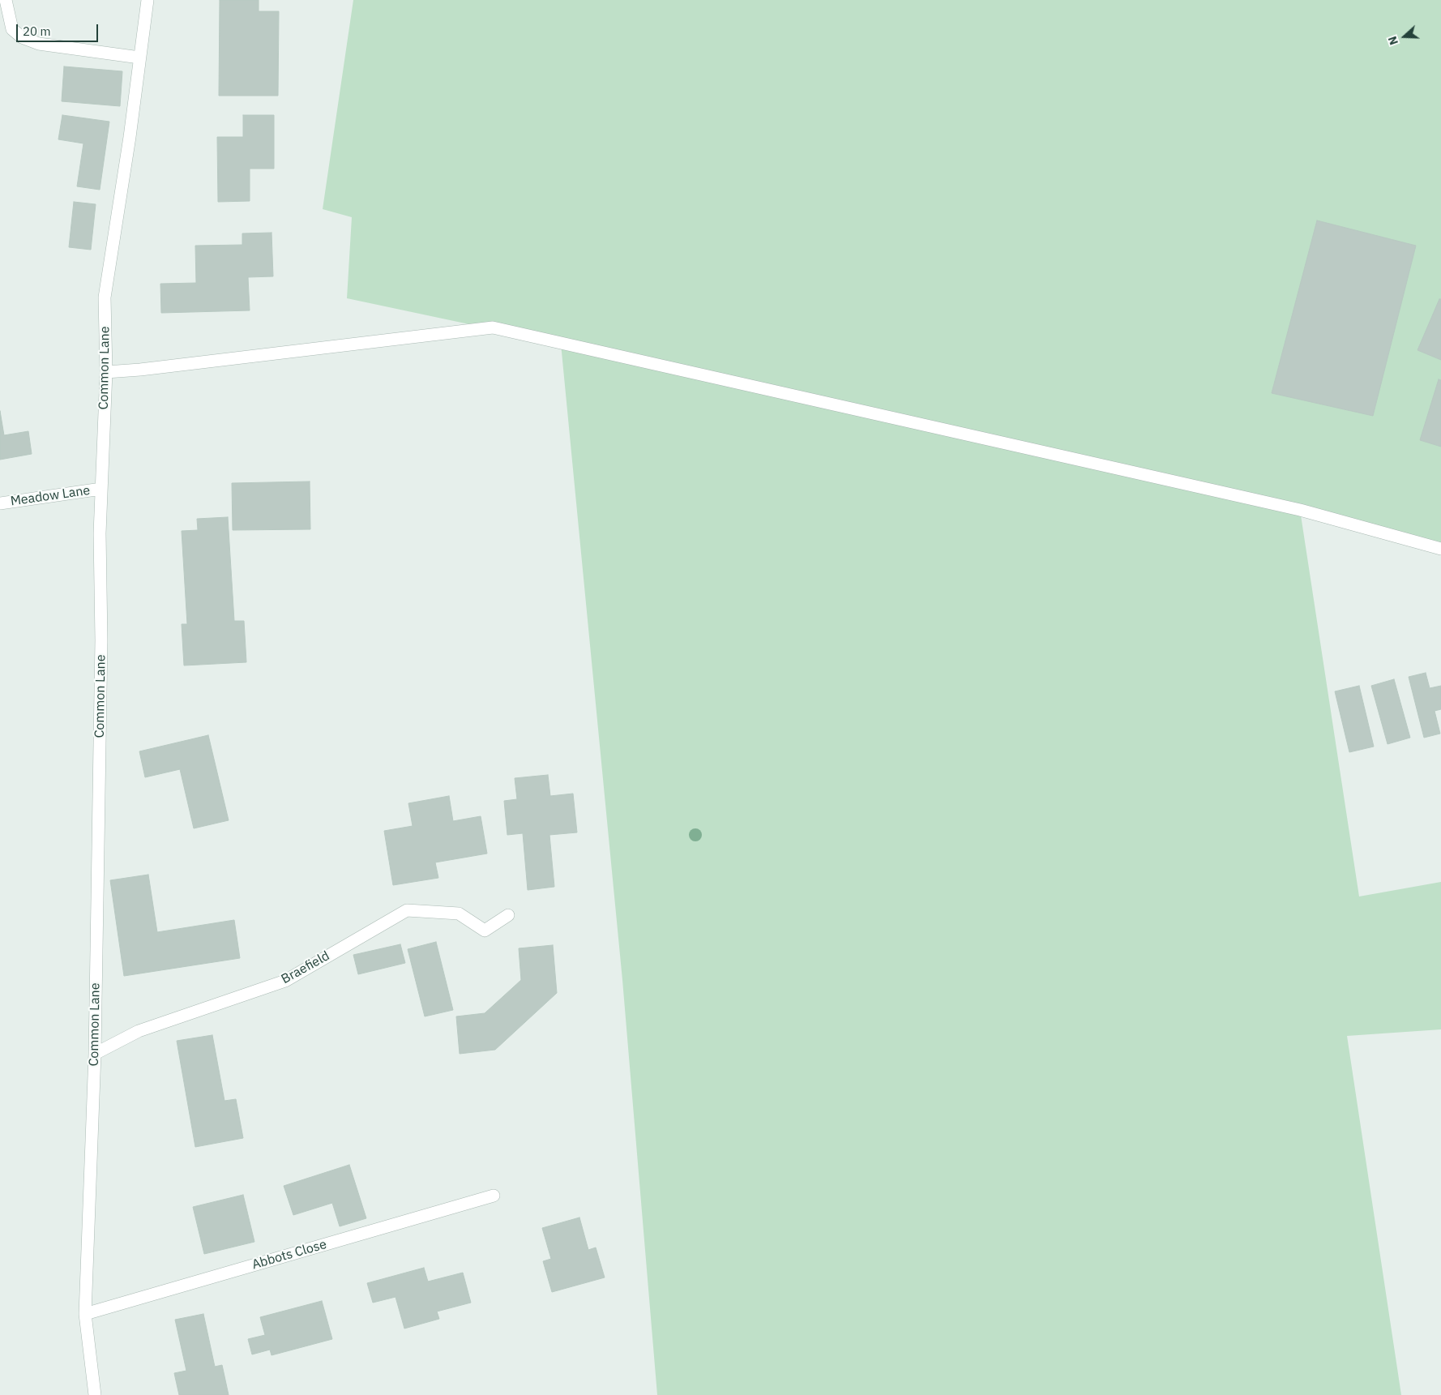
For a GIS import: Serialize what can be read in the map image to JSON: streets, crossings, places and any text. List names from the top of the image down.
{
  "streets": {
    "street": [
      "Common Lane",
      "Meadow Lane",
      "Braefield",
      "Abbots Close"
    ]
  },
  "crossings": [
    ["Common Lane", "Meadow Lane"],
    ["Common Lane", "Braefield"],
    ["Common Lane", "Abbots Close"]
  ],
  "scale_bar": "20 m",
  "north": "left"
}
